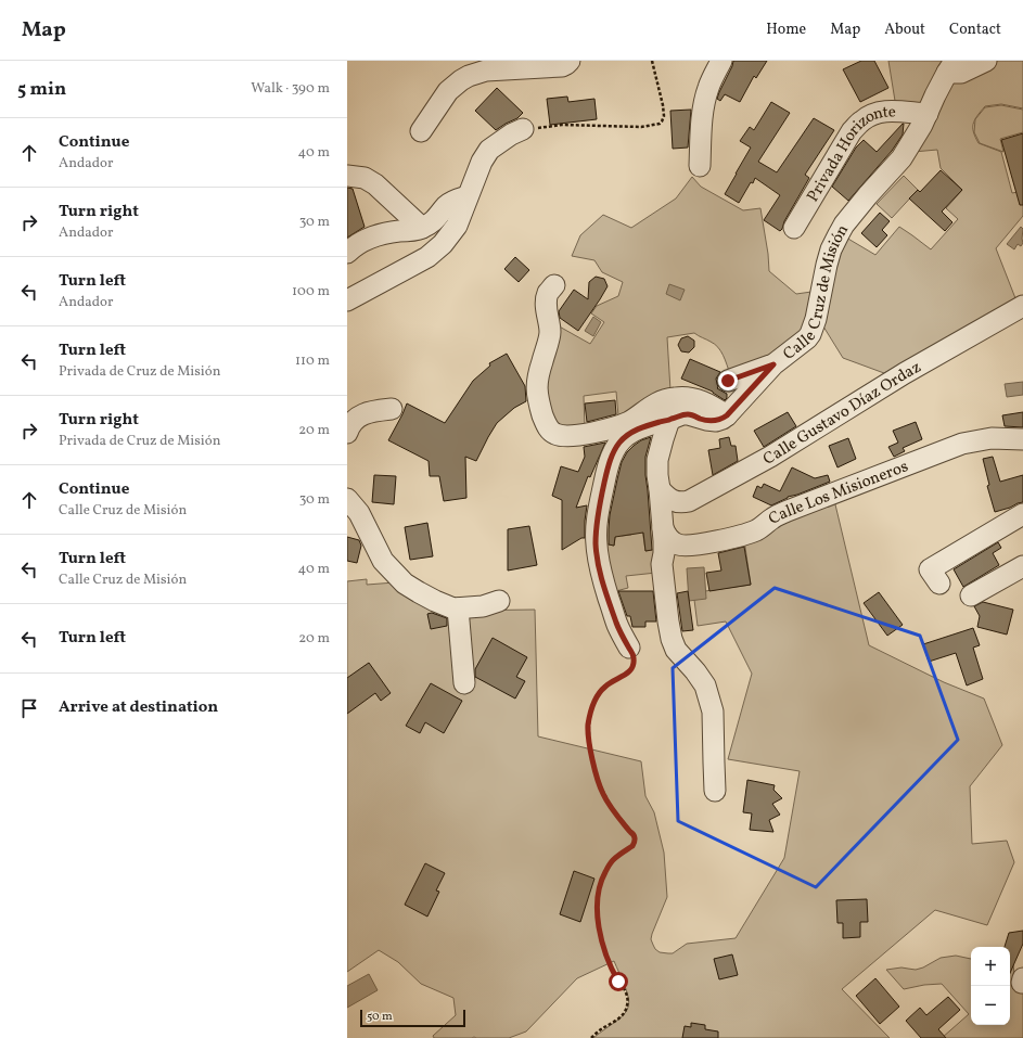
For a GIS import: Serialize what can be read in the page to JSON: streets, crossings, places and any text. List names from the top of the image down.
{
  "streets": {
    "street": [
      "Privada Horizonte",
      "Calle Cruz de Misión",
      "Calle Gustavo Díaz Ordaz",
      "Calle Los Misioneros"
    ]
  },
  "crossings": [
    ["Privada Horizonte", "Calle Cruz de Misión"]
  ],
  "scale_bar": "50 m",
  "page": {
    "header": "Map",
    "nav": [
      "Home",
      "Map",
      "About",
      "Contact"
    ],
    "heading": ["5 min", "Walk · 390 m"],
    "list": [
      ["Continue", "Andador", "40 m"],
      ["Turn right", "Andador", "30 m"],
      ["Turn left", "Andador", "100 m"],
      ["Turn left", "Privada de Cruz de Misión", "110 m"],
      ["Turn right", "Privada de Cruz de Misión", "20 m"],
      ["Continue", "Calle Cruz de Misión", "30 m"],
      ["Turn left", "Calle Cruz de Misión", "40 m"],
      ["Turn left", "20 m"],
      "Arrive at destination"
    ],
    "map_buttons": ["+", "−"],
    "scale": "50 m"
  }
}
